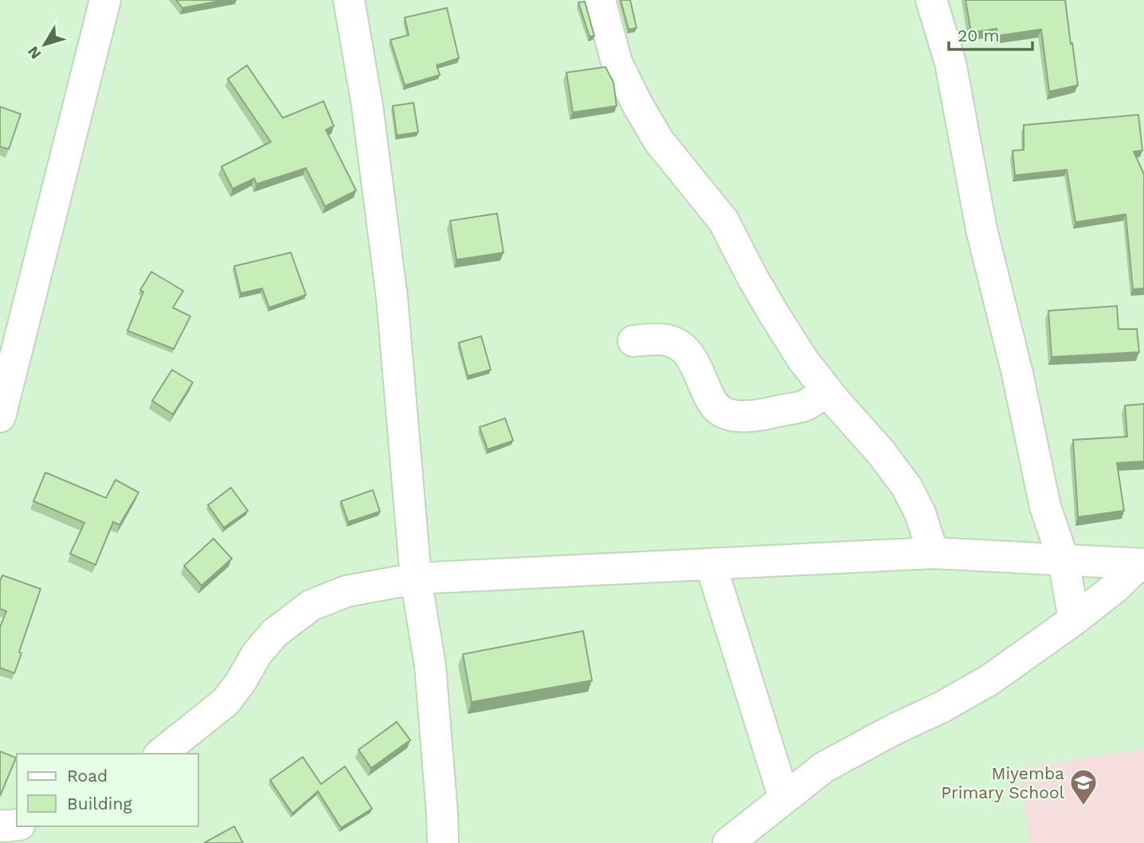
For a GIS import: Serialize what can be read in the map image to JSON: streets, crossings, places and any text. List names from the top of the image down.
{
  "places": {
    "school or university": ["Miyemba Primary School"]
  },
  "legend": ["Road", "Building"],
  "scale_bar": "20 m",
  "north": "bottom left"
}
